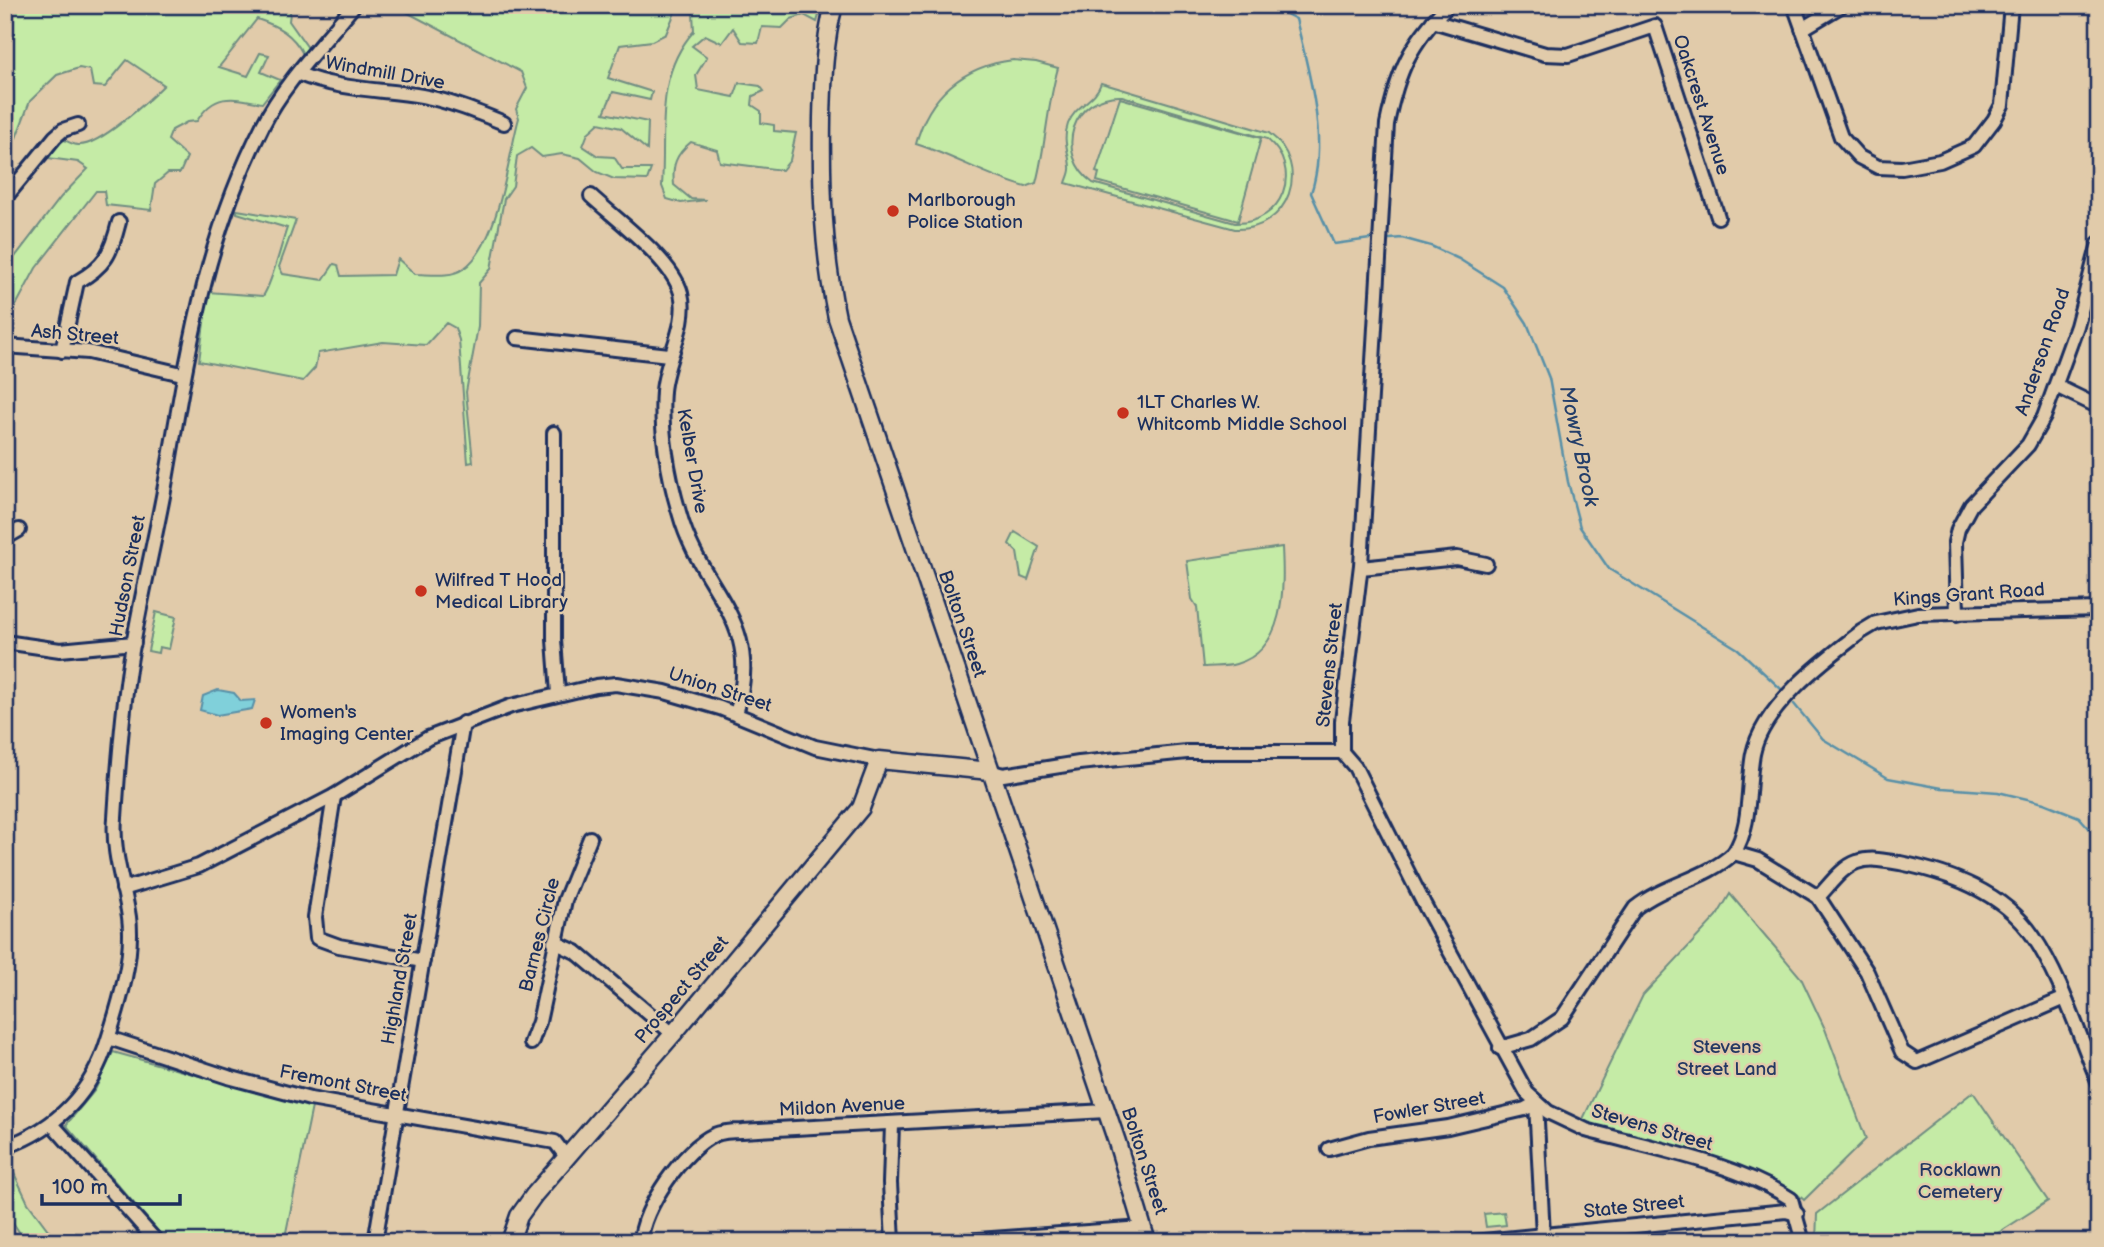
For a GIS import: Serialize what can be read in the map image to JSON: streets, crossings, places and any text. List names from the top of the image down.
{
  "streets": {
    "main road": ["Bolton Street", "Union Street", "Prospect Street"],
    "street": [
      "Windmill Drive",
      "Oakcrest Avenue",
      "Ash Street",
      "Anderson Road",
      "Kelber Drive",
      "Hudson Street",
      "Kings Grant Road",
      "Stevens Street",
      "Barnes Circle",
      "Highland Street",
      "Fremont Street",
      "Mildon Avenue",
      "Fowler Street",
      "State Street"
    ]
  },
  "crossings": [
    ["Windmill Drive", "Hudson Street"],
    ["Oakcrest Avenue", "Stevens Street"],
    ["Ash Street", "Hudson Street"],
    ["Anderson Road", "Kings Grant Road"],
    ["Kelber Drive", "Union Street"],
    ["Hudson Street", "Union Street"],
    ["Hudson Street", "Fremont Street"],
    ["Bolton Street", "Union Street"],
    ["Bolton Street", "Mildon Avenue"],
    ["Stevens Street", "Union Street"],
    ["Stevens Street", "Fowler Street"],
    ["Stevens Street", "State Street"],
    ["Union Street", "Highland Street"],
    ["Union Street", "Prospect Street"],
    ["Highland Street", "Fremont Street"],
    ["Prospect Street", "Fremont Street"]
  ],
  "water": ["Mowry Brook"],
  "parks": ["Stevens Street Land", "Rocklawn Cemetery"],
  "places": [
    "Marlborough Police Station",
    "1LT Charles W. Whitcomb Middle School",
    "Wilfred T Hood Medical Library",
    "Women's Imaging Center"
  ],
  "scale_bar": "100 m"
}
